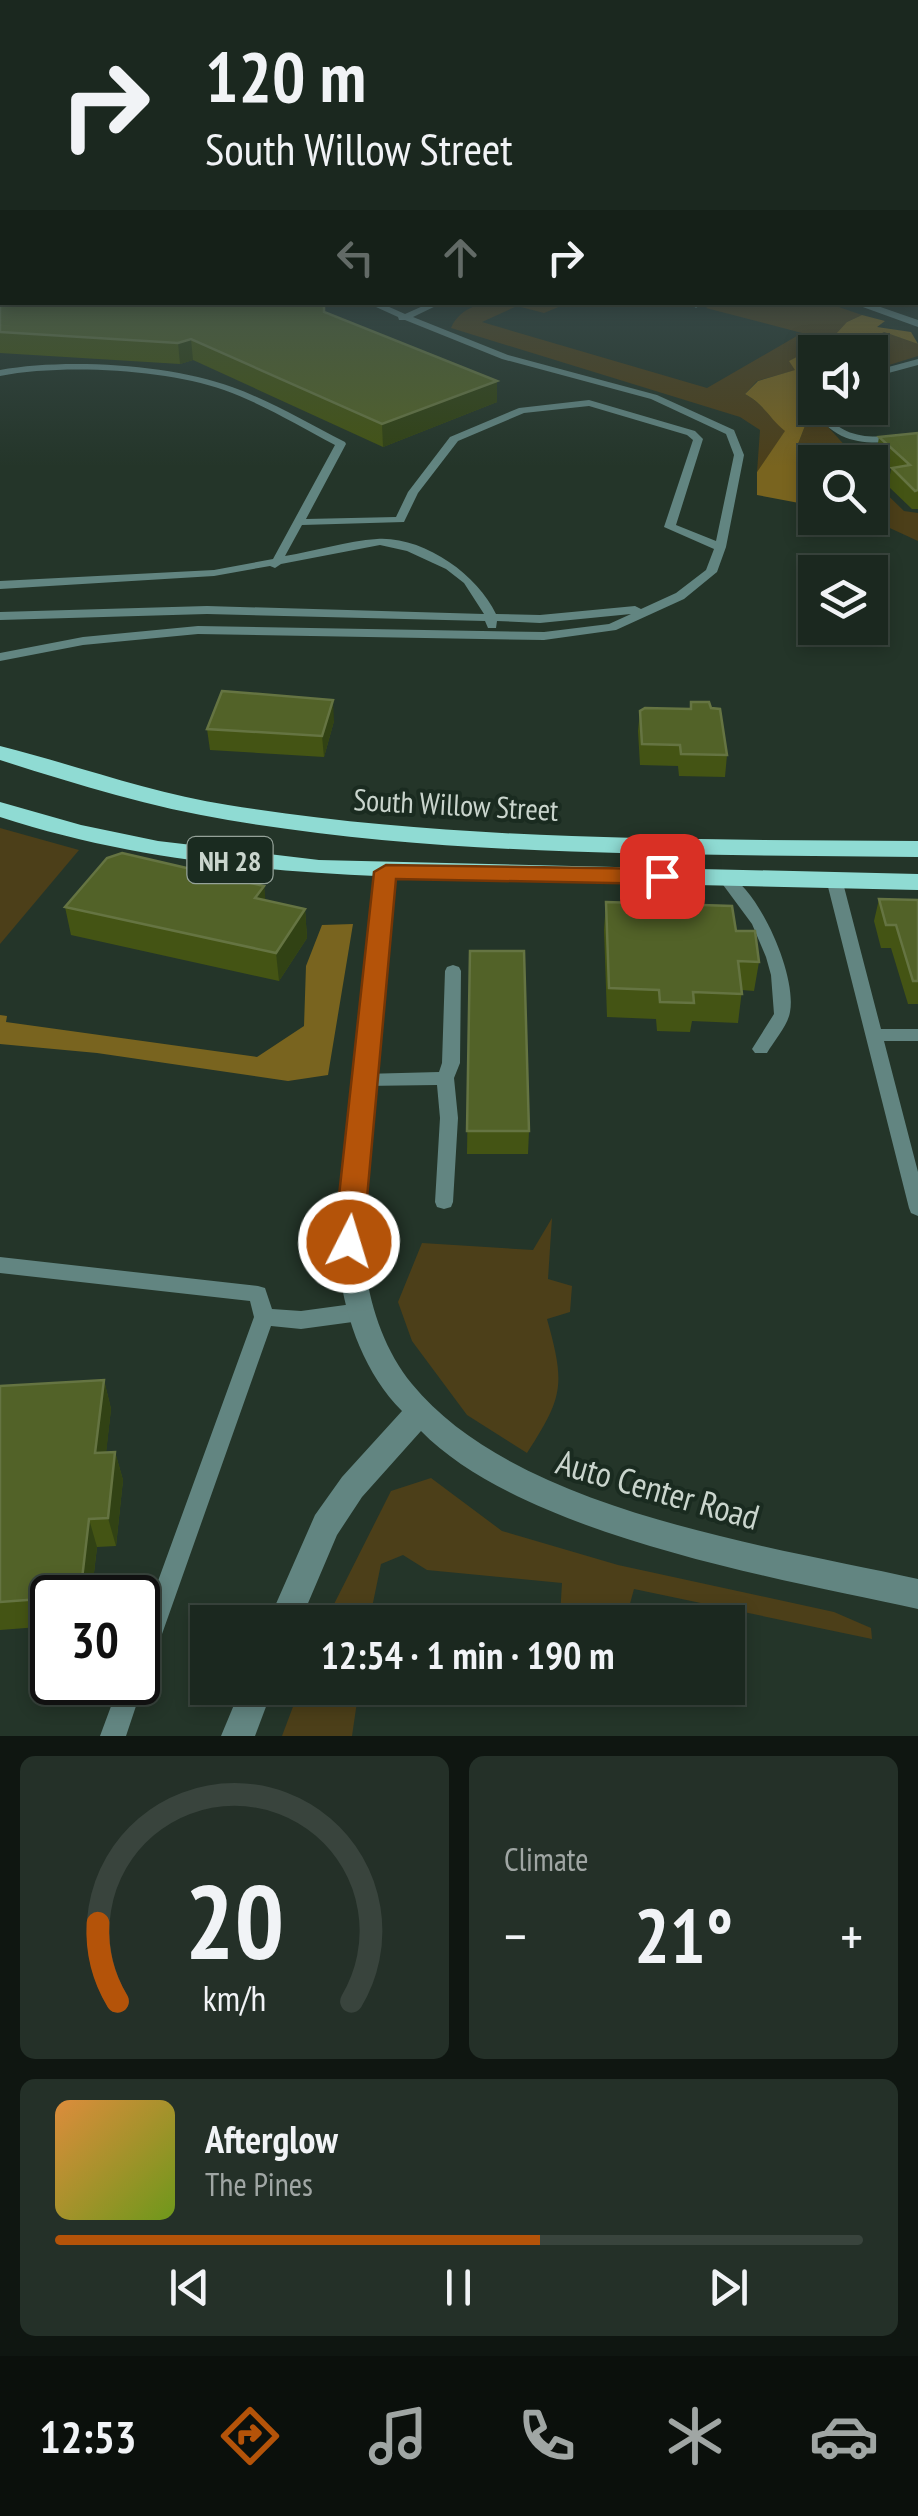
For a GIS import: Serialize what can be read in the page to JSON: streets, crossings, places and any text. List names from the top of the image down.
{
  "streets": {
    "main road": ["South Willow Street", "NH 28"],
    "street": ["Auto Center Road"]
  },
  "crossings": [
    ["NH 28", "Auto Center Road"]
  ],
  "page": {
    "turn": ["120 m", "South Willow Street"],
    "limit": "30",
    "trip": "12:54 · 1 min · 190 m",
    "tile": "Climate",
    "heat": ["−", "21°", "+"],
    "song": ["Afterglow", "The Pines"],
    "tabs": "12:53",
    "gauge": ["20", "km/h"]
  }
}
